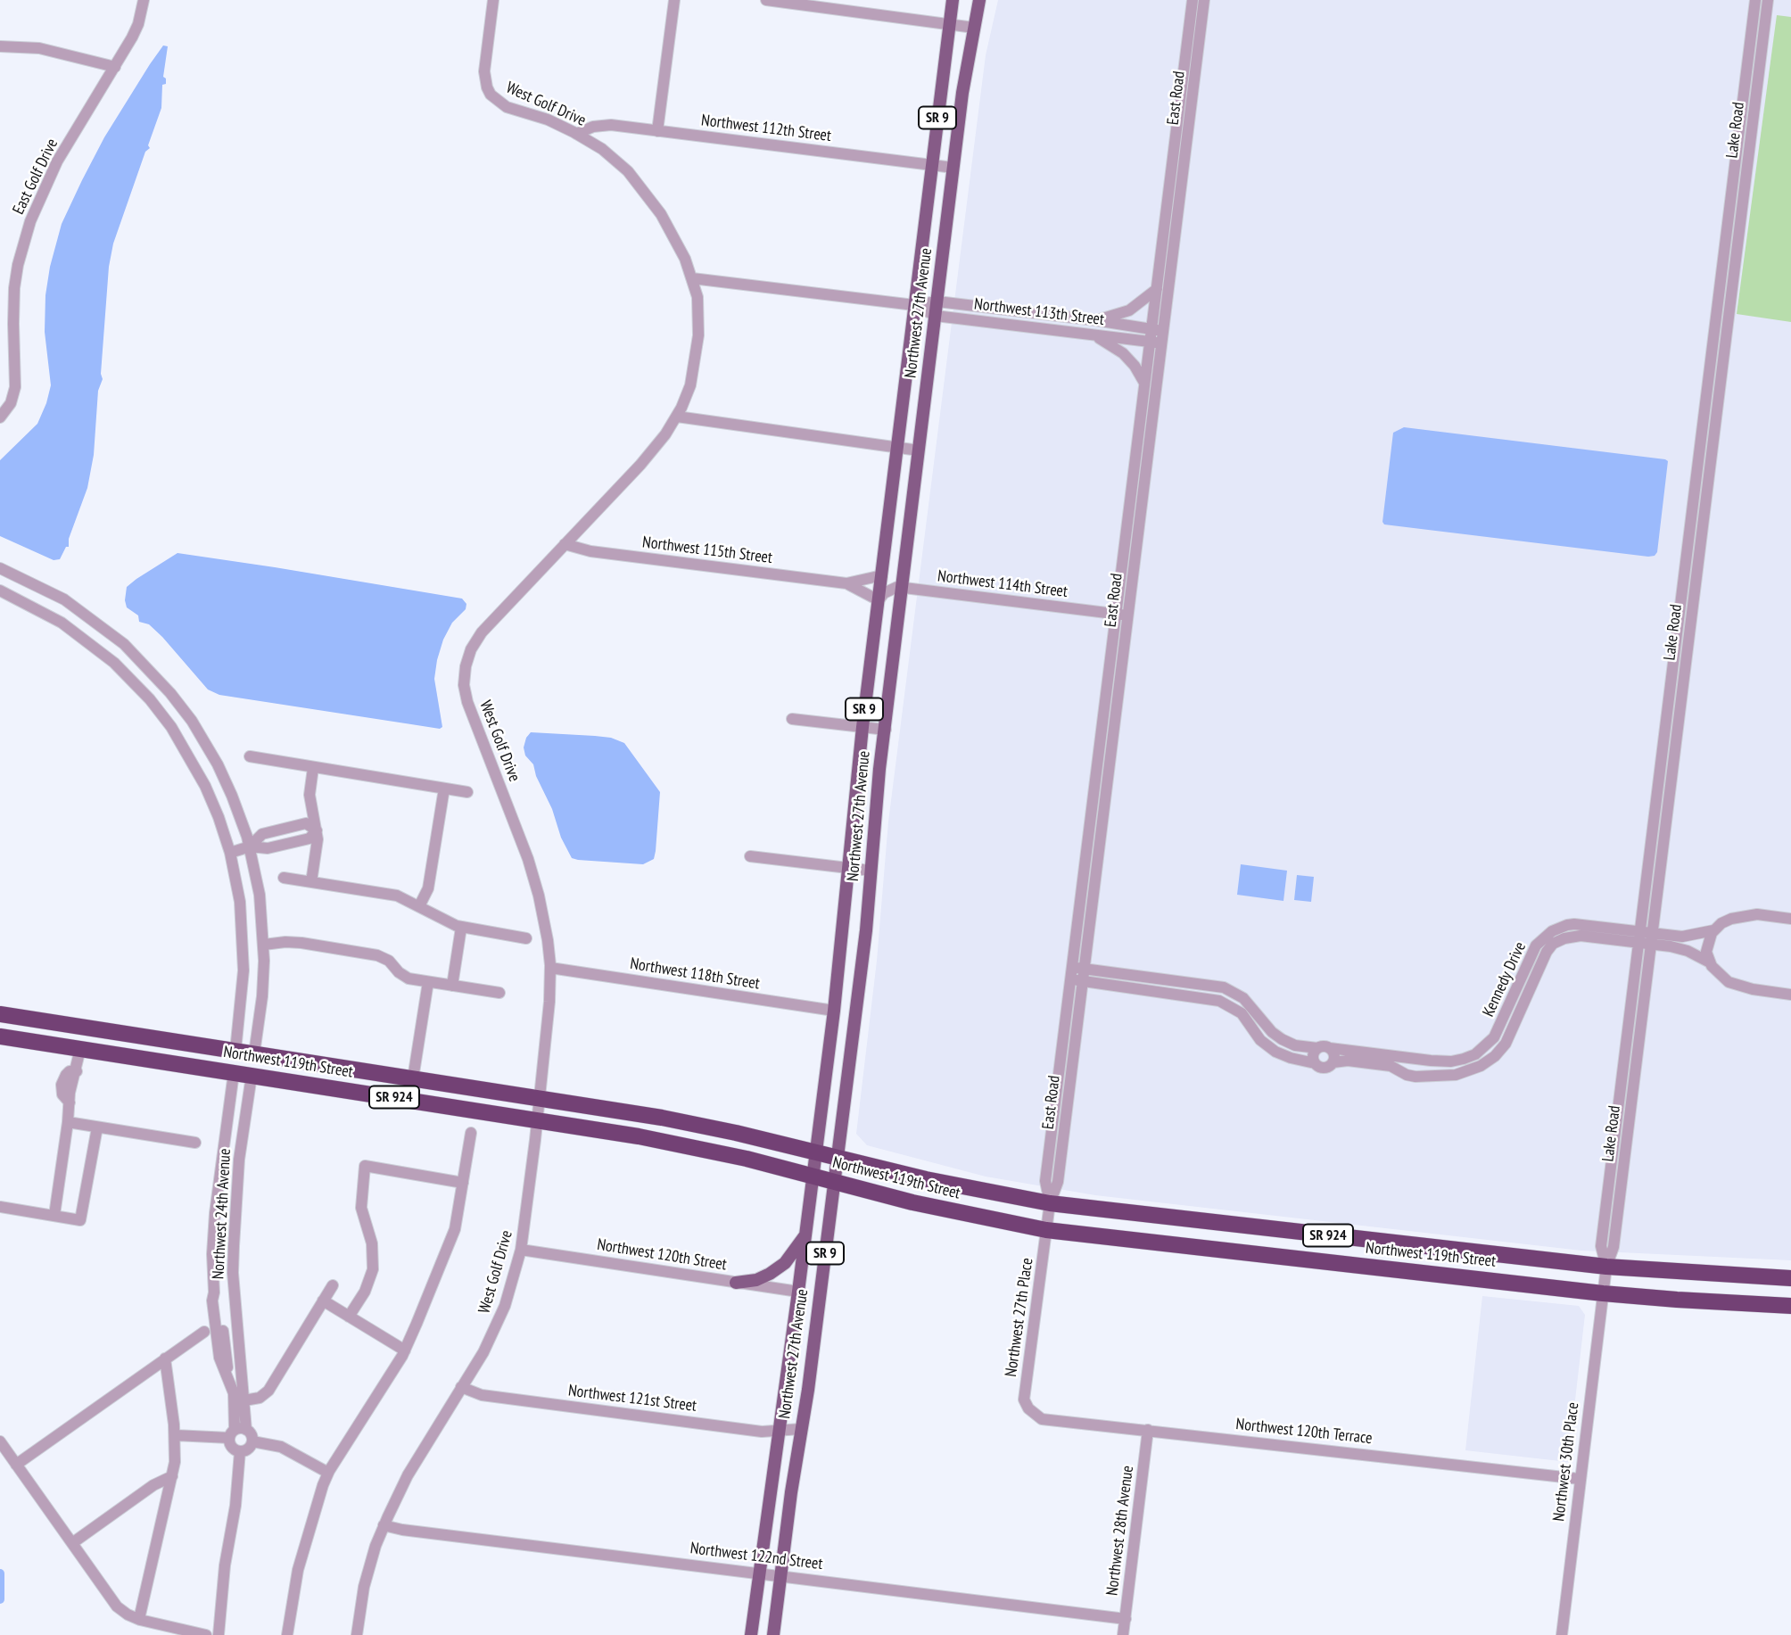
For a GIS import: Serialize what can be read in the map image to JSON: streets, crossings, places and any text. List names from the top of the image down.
{
  "streets": {
    "highway": ["Northwest 119th Street", "SR 924"],
    "main road": ["SR 9", "Northwest 27th Avenue"],
    "street": [
      "East Road",
      "West Golf Drive",
      "Northwest 112th Street",
      "Lake Road",
      "East Golf Drive",
      "Northwest 113th Street",
      "Northwest 115th Street",
      "Northwest 114th Street",
      "Northwest 118th Street",
      "Kennedy Drive",
      "Northwest 24th Avenue",
      "Northwest 120th Street",
      "Northwest 27th Place",
      "Northwest 121st Street",
      "Northwest 120th Terrace",
      "Northwest 30th Place",
      "Northwest 28th Avenue",
      "Northwest 122nd Street"
    ]
  },
  "crossings": [
    ["East Road", "Northwest 113th Street"],
    ["East Road", "Northwest 114th Street"],
    ["East Road", "Kennedy Drive"],
    ["East Road", "Northwest 119th Street"],
    ["East Road", "Northwest 27th Place"],
    ["West Golf Drive", "Northwest 112th Street"],
    ["West Golf Drive", "Northwest 113th Street"],
    ["West Golf Drive", "Northwest 115th Street"],
    ["West Golf Drive", "Northwest 118th Street"],
    ["West Golf Drive", "Northwest 119th Street"],
    ["West Golf Drive", "Northwest 120th Street"],
    ["West Golf Drive", "Northwest 121st Street"],
    ["West Golf Drive", "Northwest 122nd Street"],
    ["Northwest 112th Street", "Northwest 27th Avenue"],
    ["Lake Road", "Kennedy Drive"],
    ["Lake Road", "Northwest 119th Street"],
    ["Lake Road", "Northwest 30th Place"],
    ["Northwest 113th Street", "Northwest 27th Avenue"],
    ["Northwest 27th Avenue", "Northwest 115th Street"],
    ["Northwest 27th Avenue", "Northwest 114th Street"],
    ["Northwest 27th Avenue", "Northwest 118th Street"],
    ["Northwest 27th Avenue", "Northwest 119th Street"],
    ["Northwest 27th Avenue", "Northwest 120th Street"],
    ["Northwest 27th Avenue", "Northwest 121st Street"],
    ["Northwest 27th Avenue", "Northwest 122nd Street"],
    ["Northwest 119th Street", "Northwest 24th Avenue"],
    ["Northwest 119th Street", "Northwest 27th Place"],
    ["Northwest 119th Street", "Northwest 30th Place"],
    ["Northwest 27th Place", "Northwest 120th Terrace"],
    ["Northwest 120th Terrace", "Northwest 30th Place"],
    ["Northwest 120th Terrace", "Northwest 28th Avenue"],
    ["Northwest 28th Avenue", "Northwest 122nd Street"]
  ]
}
